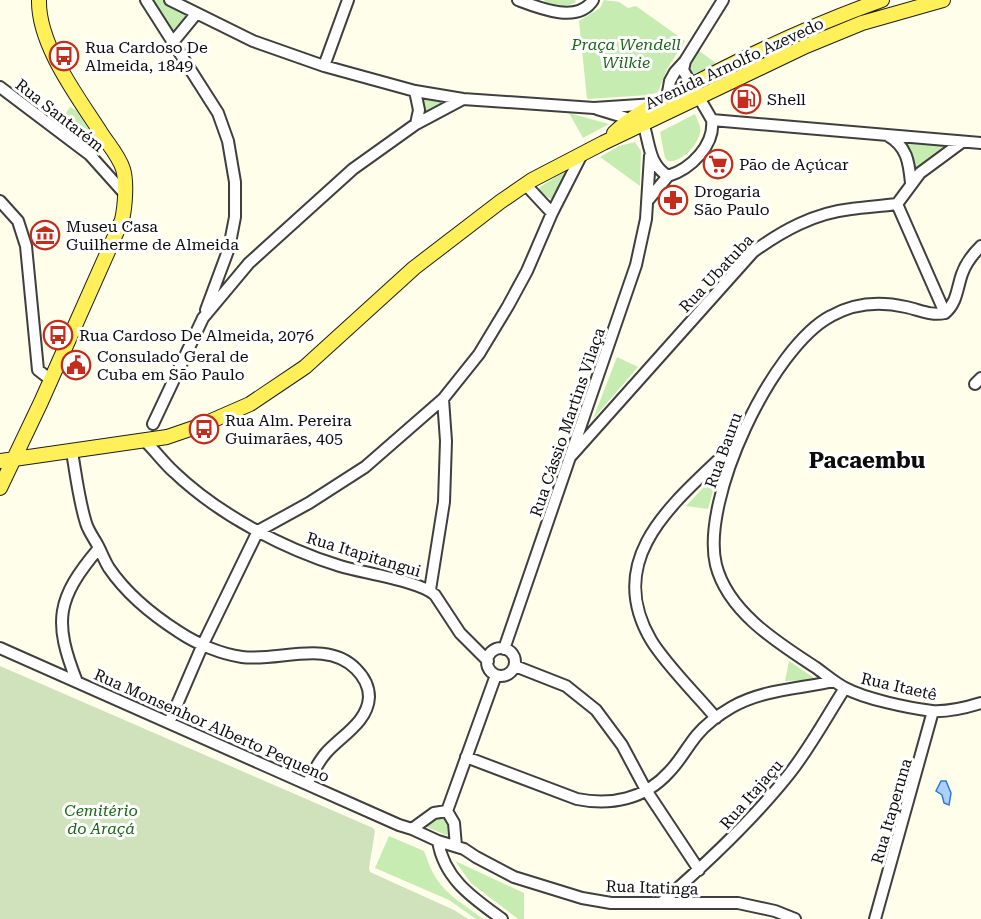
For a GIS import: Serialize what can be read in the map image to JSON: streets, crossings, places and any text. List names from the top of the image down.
{
  "streets": {
    "main road": ["Avenida Arnolfo Azevedo"],
    "street": [
      "Rua Santarém",
      "Rua Ubatuba",
      "Rua Cássio Martins Vilaça",
      "Rua Bauru",
      "Rua Itapitangui",
      "Rua Itaetê",
      "Rua Monsenhor Alberto Pequeno",
      "Rua Itajaçu",
      "Rua Itaperuna",
      "Rua Itatinga"
    ]
  },
  "crossings": [
    ["Rua Ubatuba", "Rua Cássio Martins Vilaça"],
    ["Rua Bauru", "Rua Itaetê"],
    ["Rua Bauru", "Rua Itajaçu"],
    ["Rua Itaetê", "Rua Itajaçu"],
    ["Rua Itaetê", "Rua Itaperuna"],
    ["Rua Monsenhor Alberto Pequeno", "Rua Itatinga"],
    ["Rua Itajaçu", "Rua Itatinga"]
  ],
  "districts": ["Pacaembu"],
  "parks": ["Praça Wendell Wilkie", "Cemitério do Araçá"],
  "places": {
    "bus stop": ["Rua Cardoso De Almeida, 1849", "Rua Cardoso De Almeida, 2076", "Rua Alm. Pereira Guimarães, 405"],
    "fuel station": ["Shell"],
    "supermarket": ["Pão de Açúcar"],
    "pharmacy": ["Drogaria São Paulo"],
    "museum": ["Museu Casa Guilherme de Almeida"],
    "public building": ["Consulado Geral de Cuba em São Paulo"]
  }
}
